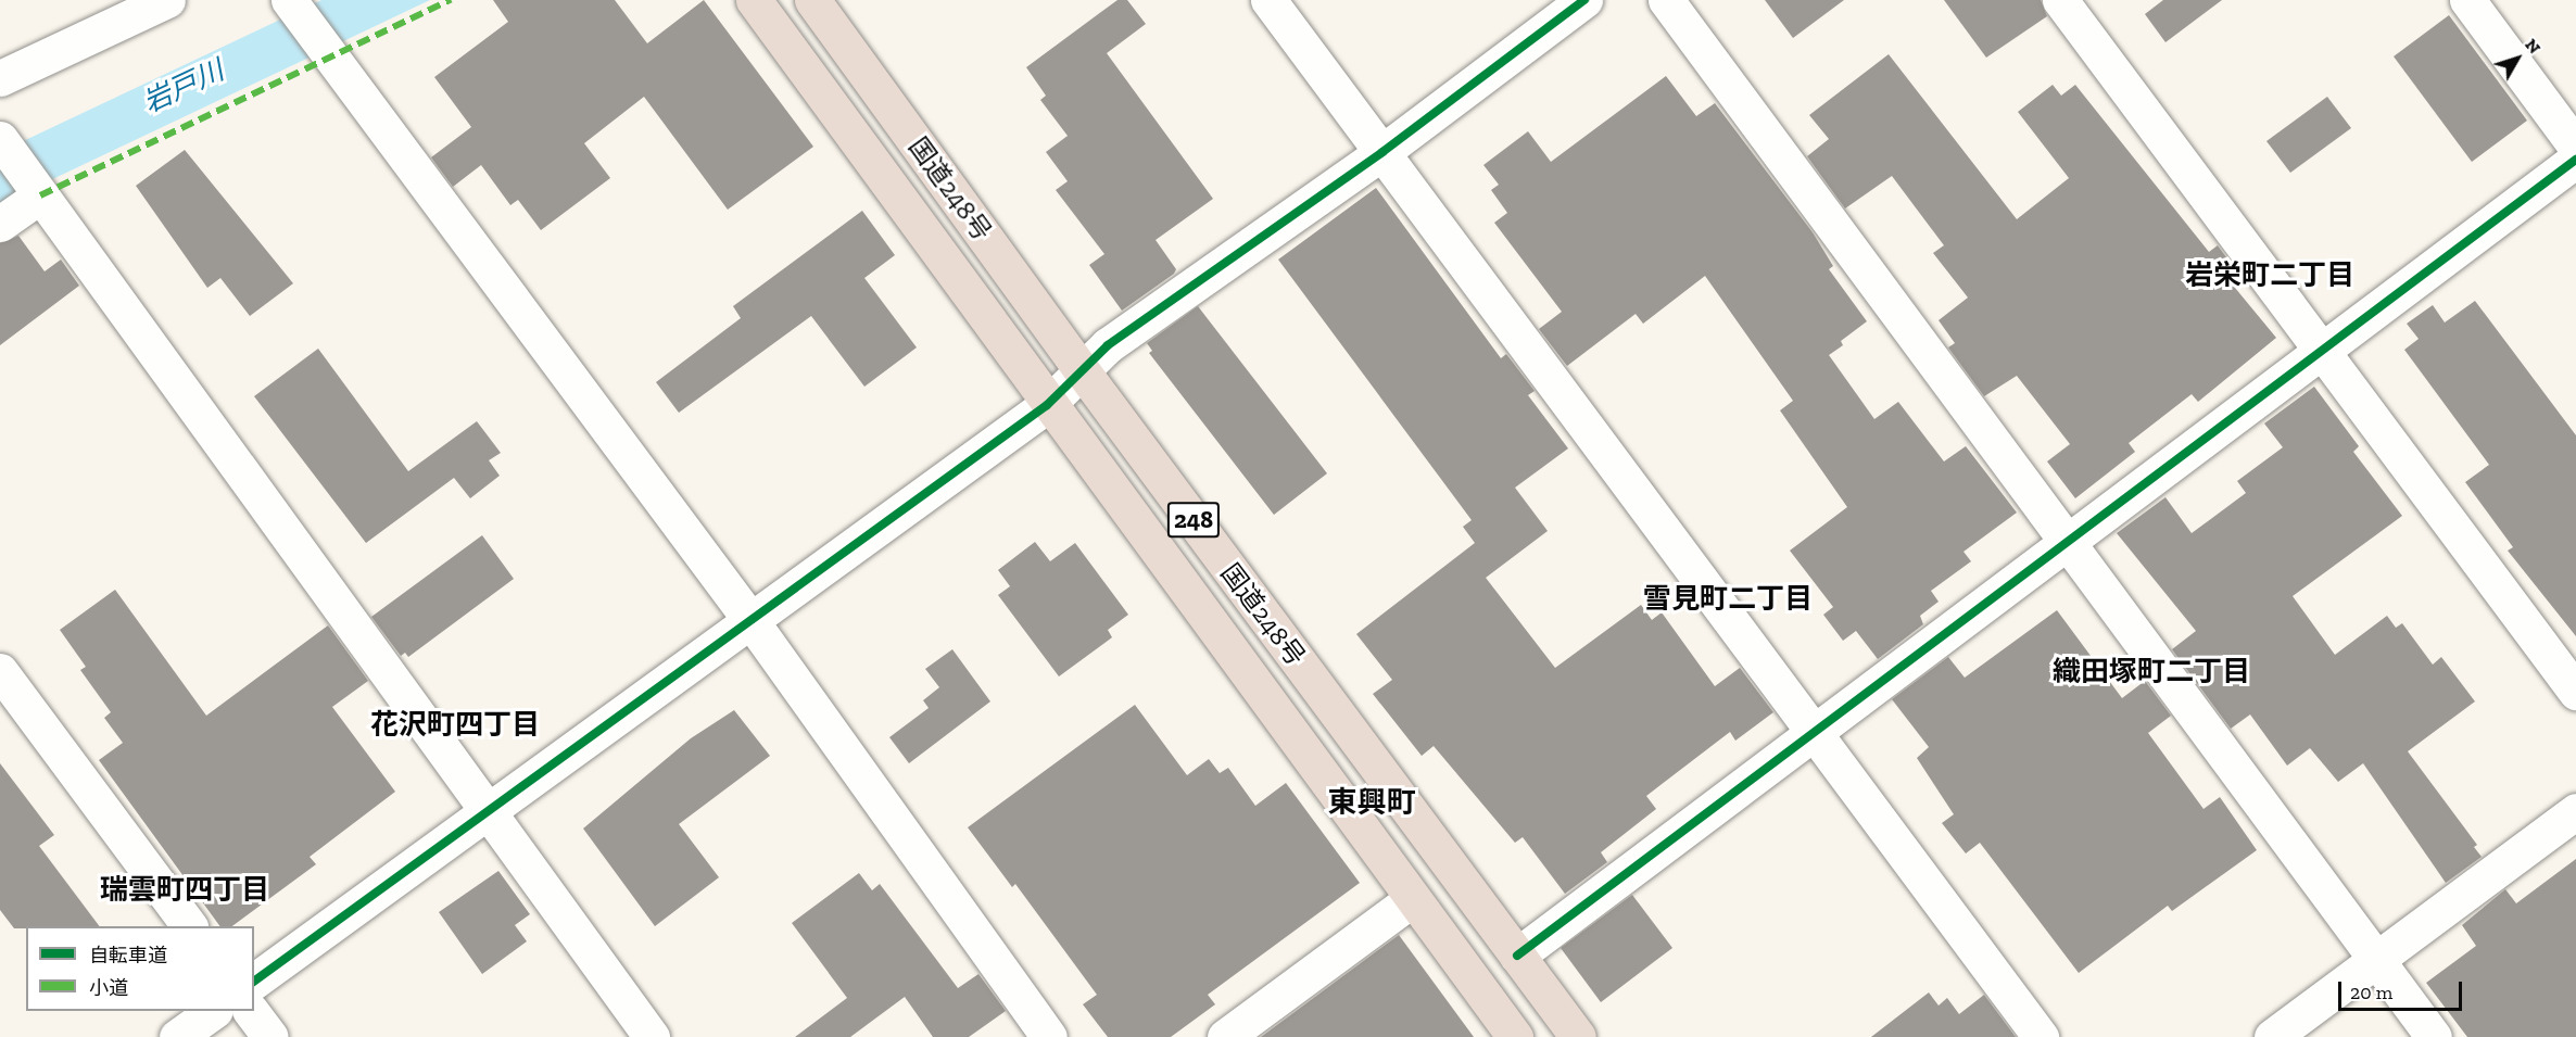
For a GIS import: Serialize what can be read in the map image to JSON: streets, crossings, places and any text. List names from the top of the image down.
{
  "streets": {
    "highway": ["国道248号", "248"]
  },
  "districts": [
    "岩栄町二丁目",
    "雪見町二丁目",
    "織田塚町二丁目",
    "花沢町四丁目",
    "東興町",
    "瑞雲町四丁目"
  ],
  "water": ["岩戸川"],
  "legend": ["自転車道", "小道"],
  "scale_bar": "20 m",
  "north": "top right"
}
